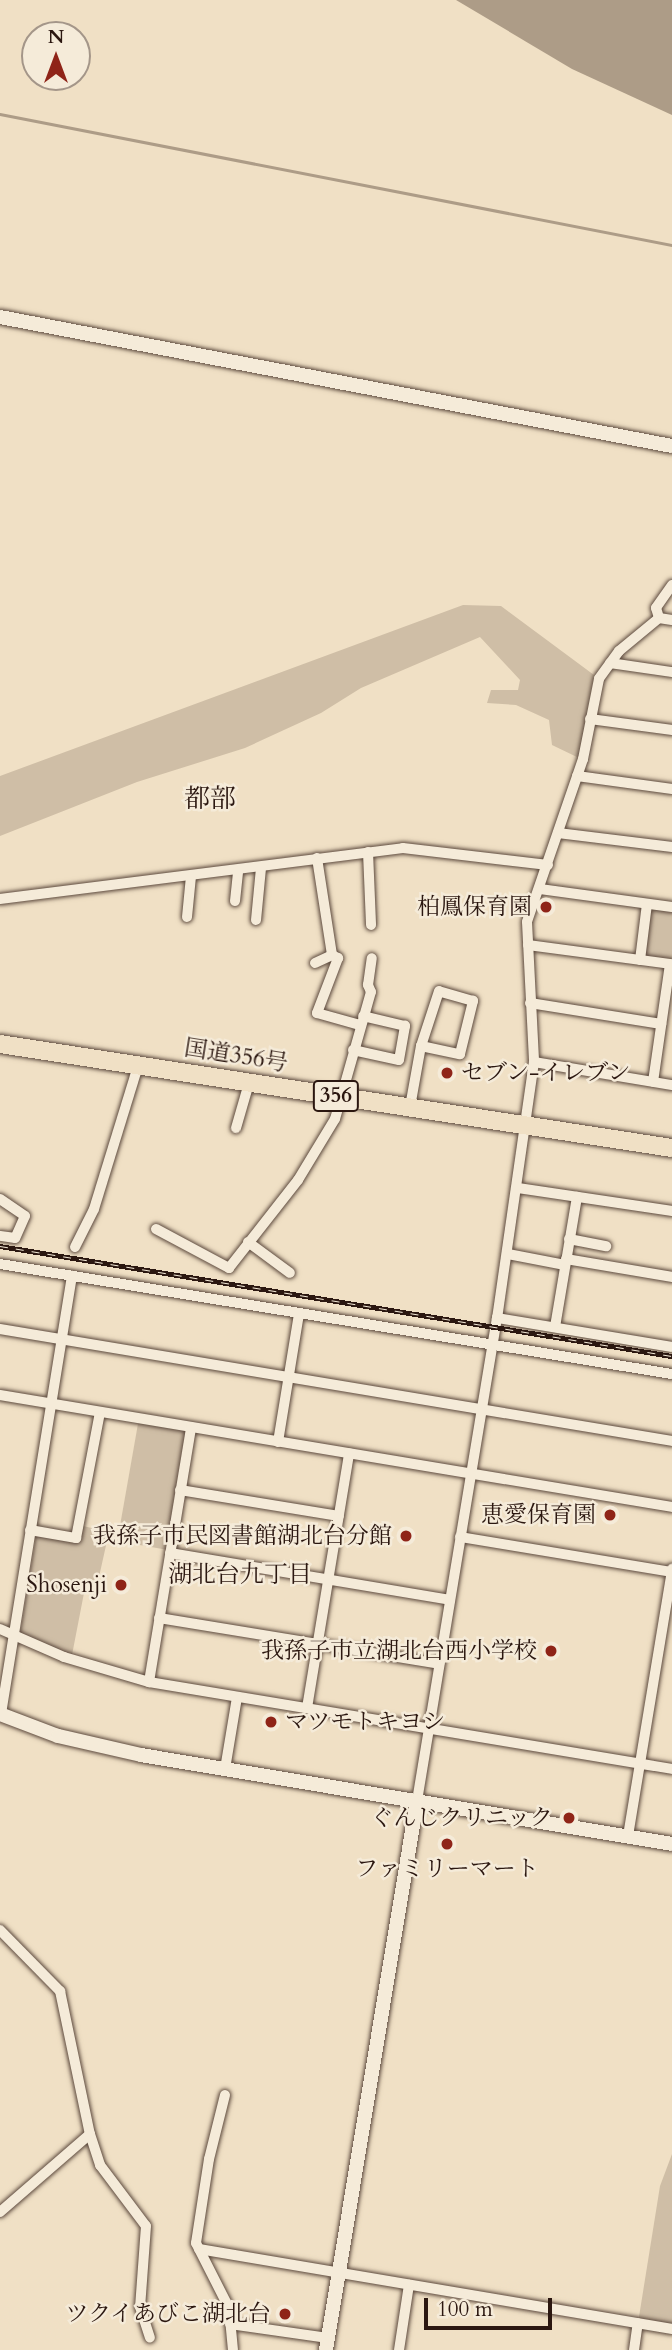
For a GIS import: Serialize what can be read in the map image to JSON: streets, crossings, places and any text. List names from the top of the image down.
{
  "streets": {
    "highway": ["国道356号", "356"]
  },
  "districts": ["都部", "湖北台九丁目"],
  "places": [
    "柏鳳保育園",
    "セブン-イレブン",
    "恵愛保育園",
    "我孫子市民図書館湖北台分館",
    "Shosenji",
    "我孫子市立湖北台西小学校",
    "マツモトキヨシ",
    "ぐんじクリニック",
    "ファミリーマート",
    "ツクイあびこ湖北台"
  ],
  "scale_bar": "100 m",
  "north": "top"
}
